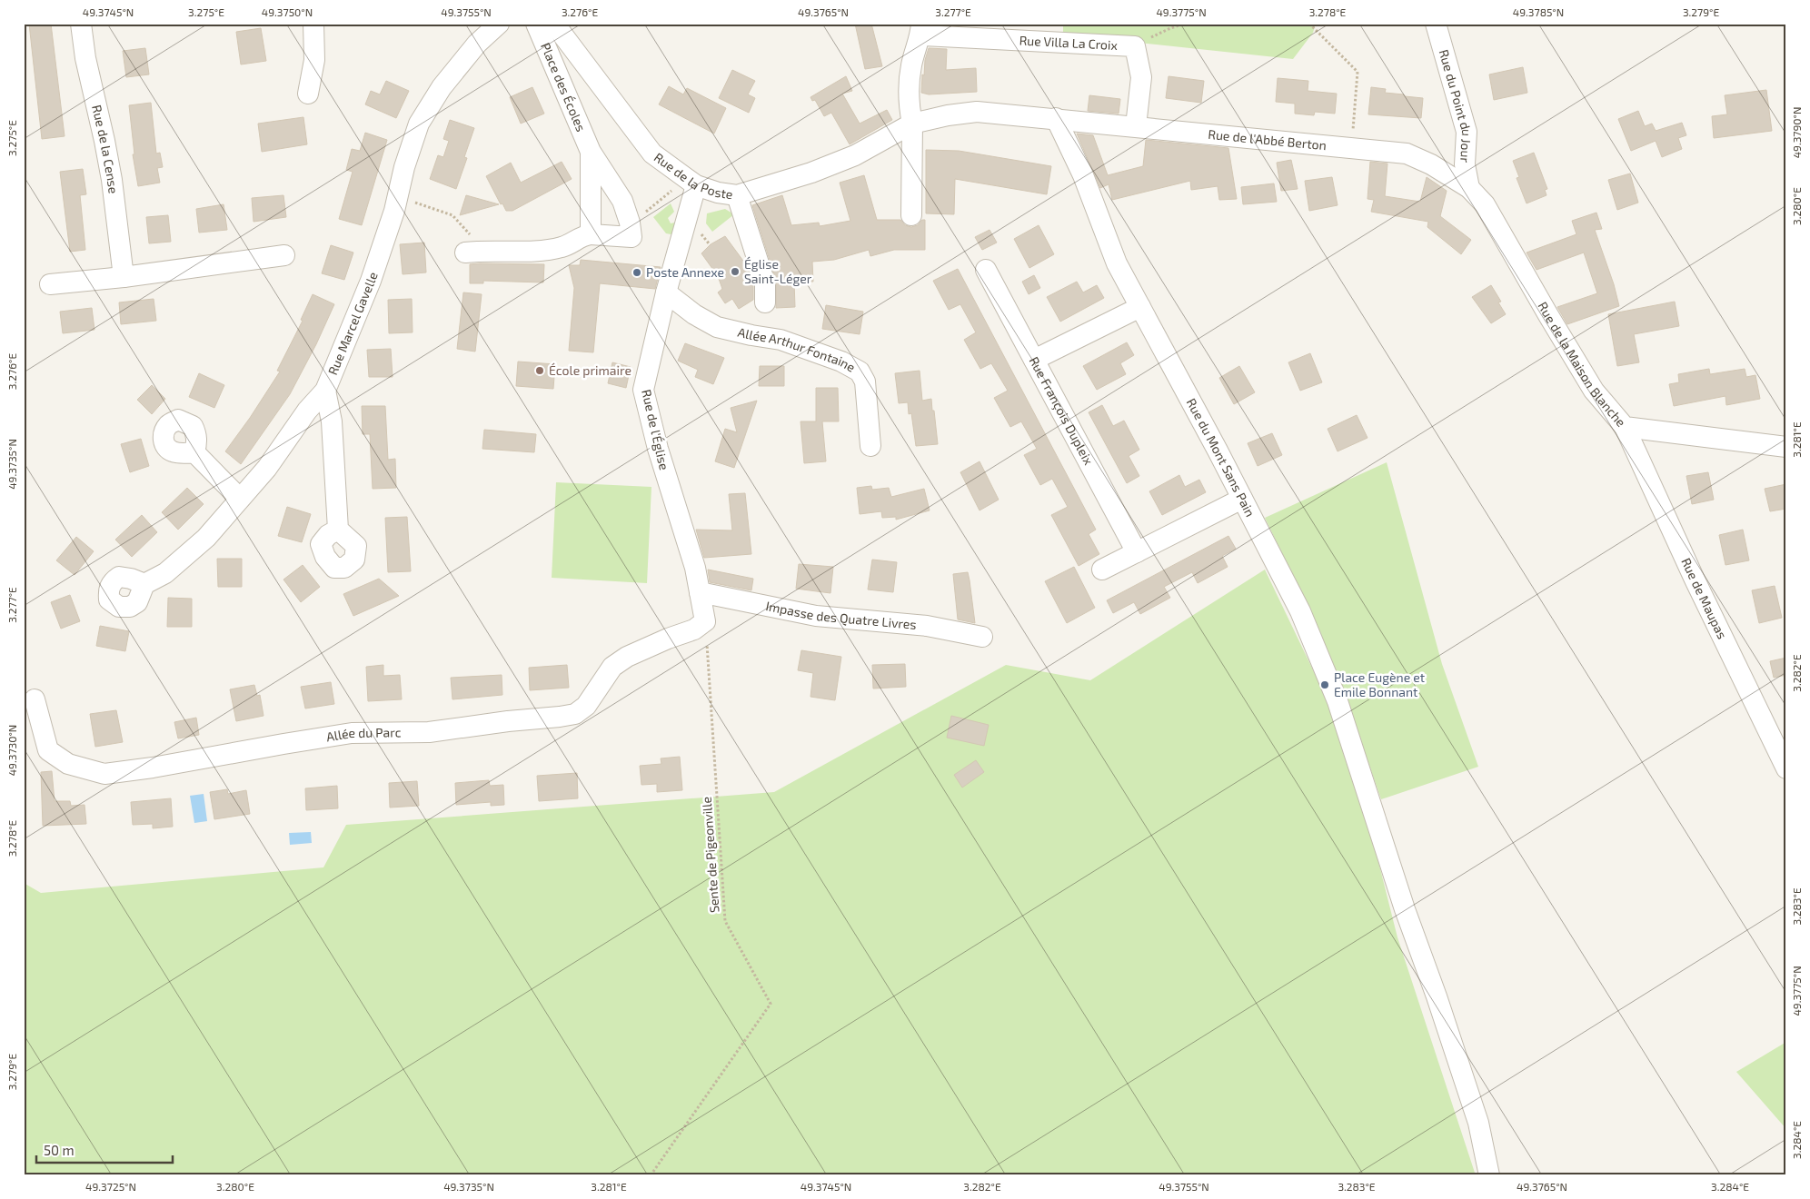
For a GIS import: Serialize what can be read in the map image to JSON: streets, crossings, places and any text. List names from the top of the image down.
{
  "streets": {
    "street": [
      "Rue Villa La Croix",
      "Place des Écoles",
      "Rue du Point du Jour",
      "Rue de l'Abbé Berton",
      "Rue de la Cense",
      "Rue de la Poste",
      "Rue Marcel Gavelle",
      "Allée Arthur Fontaine",
      "Rue de la Maison Blanche",
      "Rue François Dupleix",
      "Rue de l'Église",
      "Rue du Mont Sans Pain",
      "Rue de Maupas",
      "Impasse des Quatre Livres",
      "Allée du Parc"
    ],
    "path": ["Sente de Pigeonville"]
  },
  "crossings": [
    ["Rue Villa La Croix", "Rue de l'Abbé Berton"],
    ["Rue du Point du Jour", "Rue de l'Abbé Berton"],
    ["Rue du Point du Jour", "Rue de la Maison Blanche"],
    ["Rue de l'Abbé Berton", "Rue de la Poste"],
    ["Rue de l'Abbé Berton", "Rue de la Maison Blanche"],
    ["Rue de l'Abbé Berton", "Rue du Mont Sans Pain"],
    ["Rue de la Poste", "Rue de l'Église"],
    ["Rue de la Poste", "Rue du Mont Sans Pain"],
    ["Allée Arthur Fontaine", "Rue de l'Église"],
    ["Rue de la Maison Blanche", "Rue de Maupas"],
    ["Rue de l'Église", "Impasse des Quatre Livres"],
    ["Rue de l'Église", "Allée du Parc"],
    ["Rue de l'Église", "Sente de Pigeonville"],
    ["Allée du Parc", "Sente de Pigeonville"]
  ],
  "places": [
    "Église Saint-Léger",
    "Poste Annexe",
    "École primaire",
    "Place Eugène et Emile Bonnant"
  ],
  "scale_bar": "50 m",
  "coordinates": [
    "49.3745°N",
    "3.275°E",
    "49.3750°N",
    "49.3755°N",
    "3.276°E",
    "49.3765°N",
    "3.277°E",
    "49.3775°N",
    "3.278°E",
    "49.3785°N",
    "3.279°E",
    "49.3790°N",
    "3.280°E",
    "3.281°E",
    "49.3735°N",
    "3.282°E",
    "49.3730°N",
    "3.283°E",
    "3.284°E",
    "49.3725°N"
  ]
}
